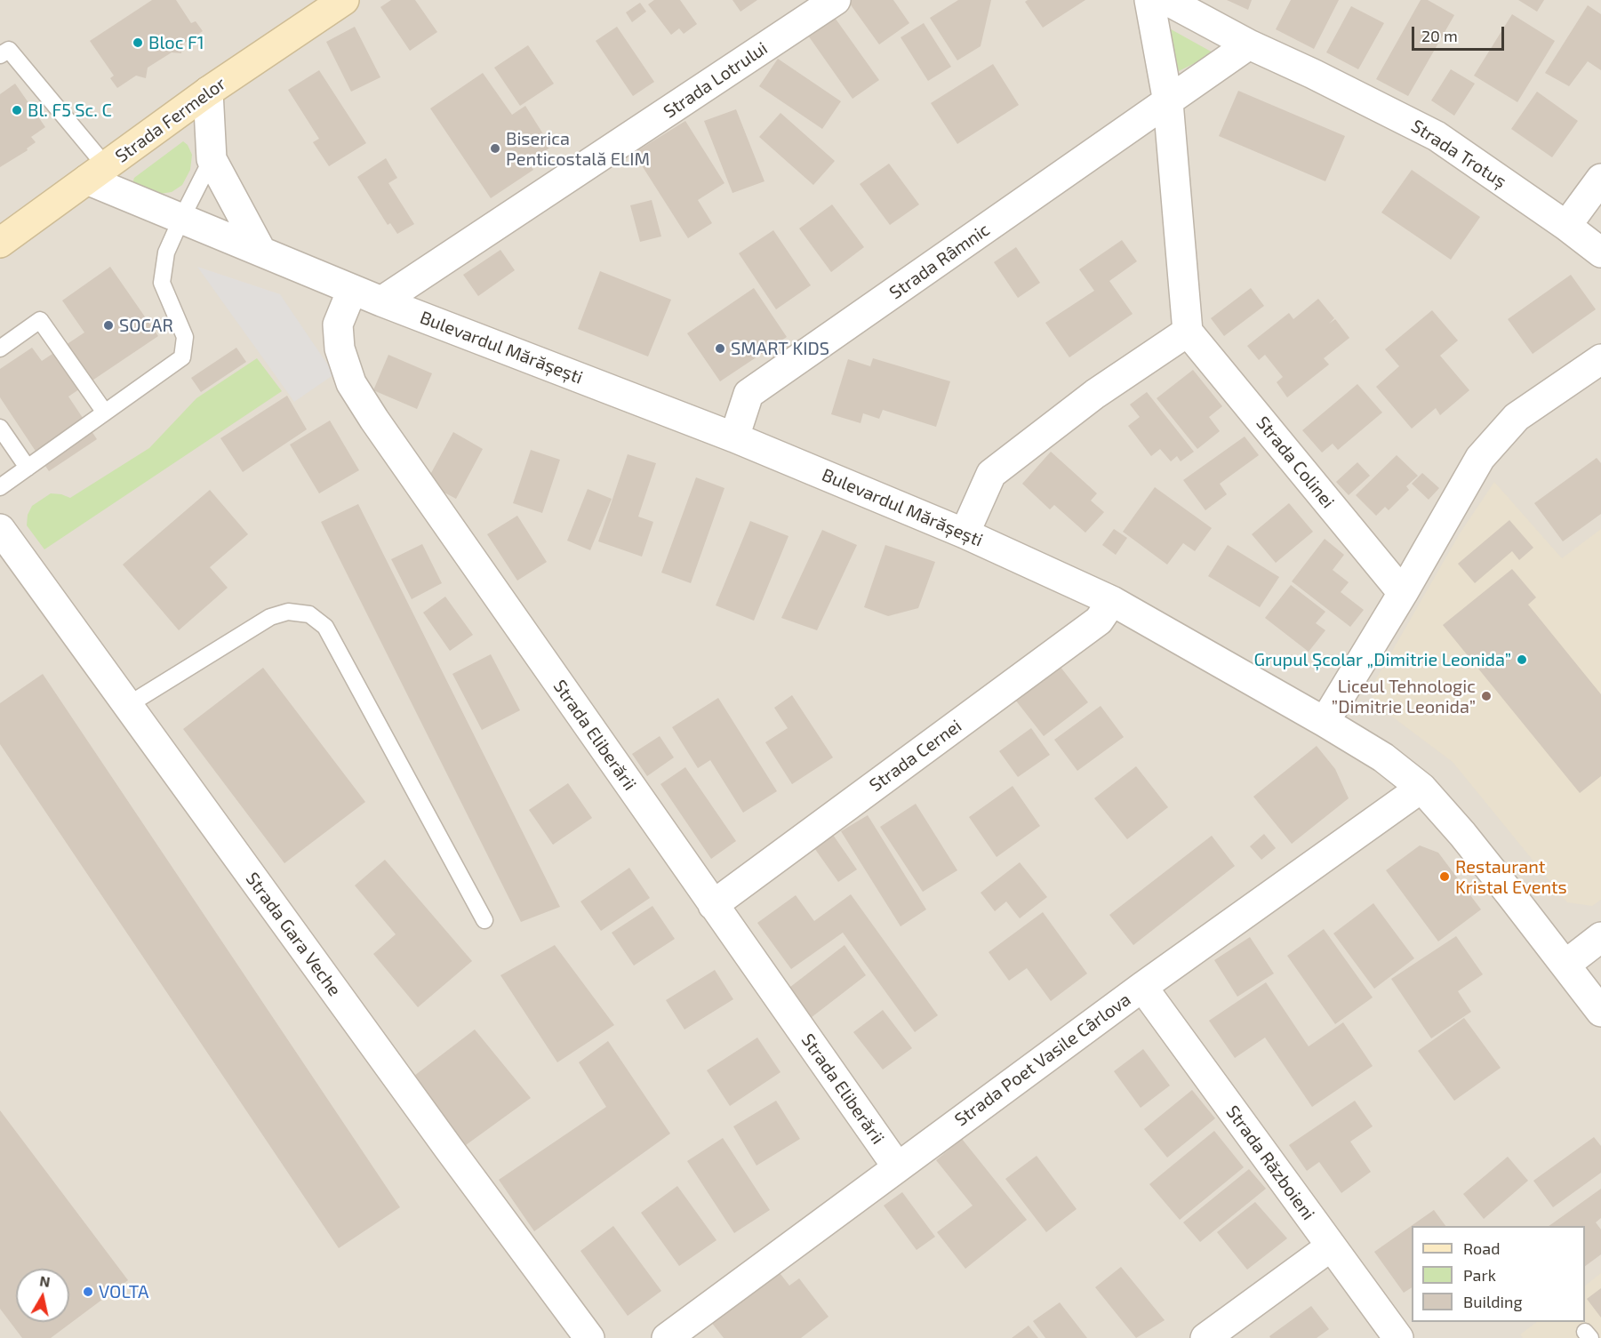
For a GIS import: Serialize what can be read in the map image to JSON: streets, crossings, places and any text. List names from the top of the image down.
{
  "streets": {
    "street": [
      "Strada Lotrului",
      "Strada Fermelor",
      "Strada Trotuș",
      "Strada Râmnic",
      "Bulevardul Mărășești",
      "Strada Colinei",
      "Strada Eliberării",
      "Strada Cernei",
      "Strada Gara Veche",
      "Strada Poet Vasile Cârlova",
      "Strada Războieni"
    ]
  },
  "crossings": [
    ["Strada Lotrului", "Bulevardul Mărășești"],
    ["Strada Fermelor", "Bulevardul Mărășești"],
    ["Strada Râmnic", "Bulevardul Mărășești"],
    ["Bulevardul Mărășești", "Strada Eliberării"],
    ["Bulevardul Mărășești", "Strada Cernei"],
    ["Bulevardul Mărășești", "Strada Poet Vasile Cârlova"],
    ["Strada Eliberării", "Strada Cernei"],
    ["Strada Eliberării", "Strada Poet Vasile Cârlova"],
    ["Strada Poet Vasile Cârlova", "Strada Războieni"]
  ],
  "places": [
    "Bloc F1",
    "Bl. F5 Sc. C",
    "Biserica Penticostală ELIM",
    "SOCAR",
    "SMART KIDS",
    "Grupul Școlar „Dimitrie Leonida”",
    "Liceul Tehnologic ”Dimitrie Leonida”",
    "Restaurant Kristal Events",
    "VOLTA"
  ],
  "legend": ["Road", "Park", "Building"],
  "scale_bar": "20 m",
  "north": "top"
}
